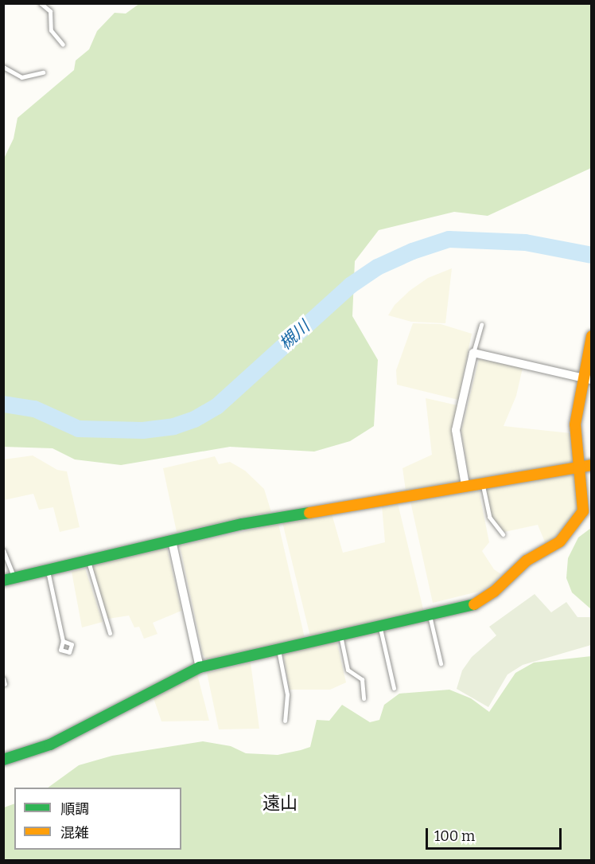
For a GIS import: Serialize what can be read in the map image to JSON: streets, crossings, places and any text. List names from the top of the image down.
{
  "districts": ["遠山"],
  "water": ["槻川"],
  "legend": ["順調", "混雑"],
  "scale_bar": "100 m"
}
